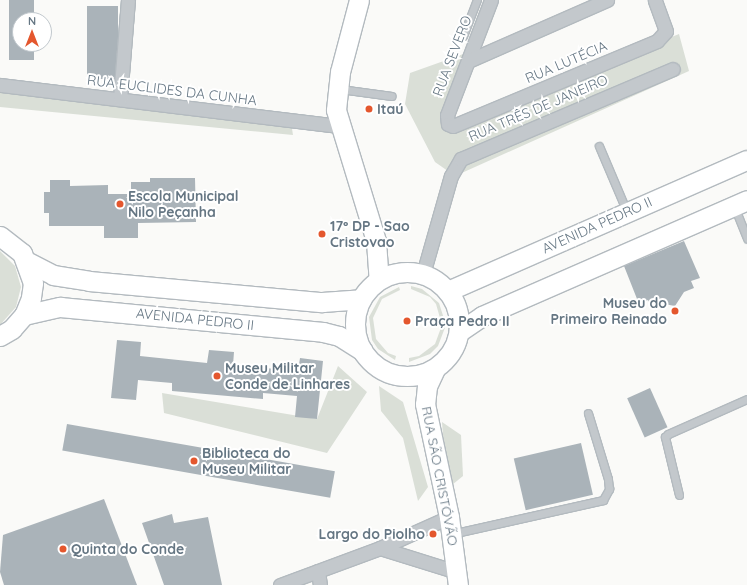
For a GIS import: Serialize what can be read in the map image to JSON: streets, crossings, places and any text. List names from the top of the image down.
{
  "streets": {
    "street": [
      "RUA SEVERO",
      "RUA LUTÉCIA",
      "RUA EUCLIDES DA CUNHA",
      "RUA TRÊS DE JANEIRO",
      "AVENIDA PEDRO II",
      "RUA SÃO CRISTÓVÃO"
    ]
  },
  "crossings": [
    ["RUA SEVERO", "RUA LUTÉCIA"],
    ["RUA TRÊS DE JANEIRO", "AVENIDA PEDRO II"],
    ["RUA TRÊS DE JANEIRO", "RUA SÃO CRISTÓVÃO"],
    ["AVENIDA PEDRO II", "RUA SÃO CRISTÓVÃO"]
  ],
  "places": [
    "Itaú",
    "Escola Municipal Nilo Peçanha",
    "17º DP - Sao Cristovao",
    "Museu do Primeiro Reinado",
    "Praça Pedro II",
    "Museu Militar Conde de Linhares",
    "Biblioteca do Museu Militar",
    "Largo do Piolho",
    "Quinta do Conde"
  ],
  "north": "top"
}
